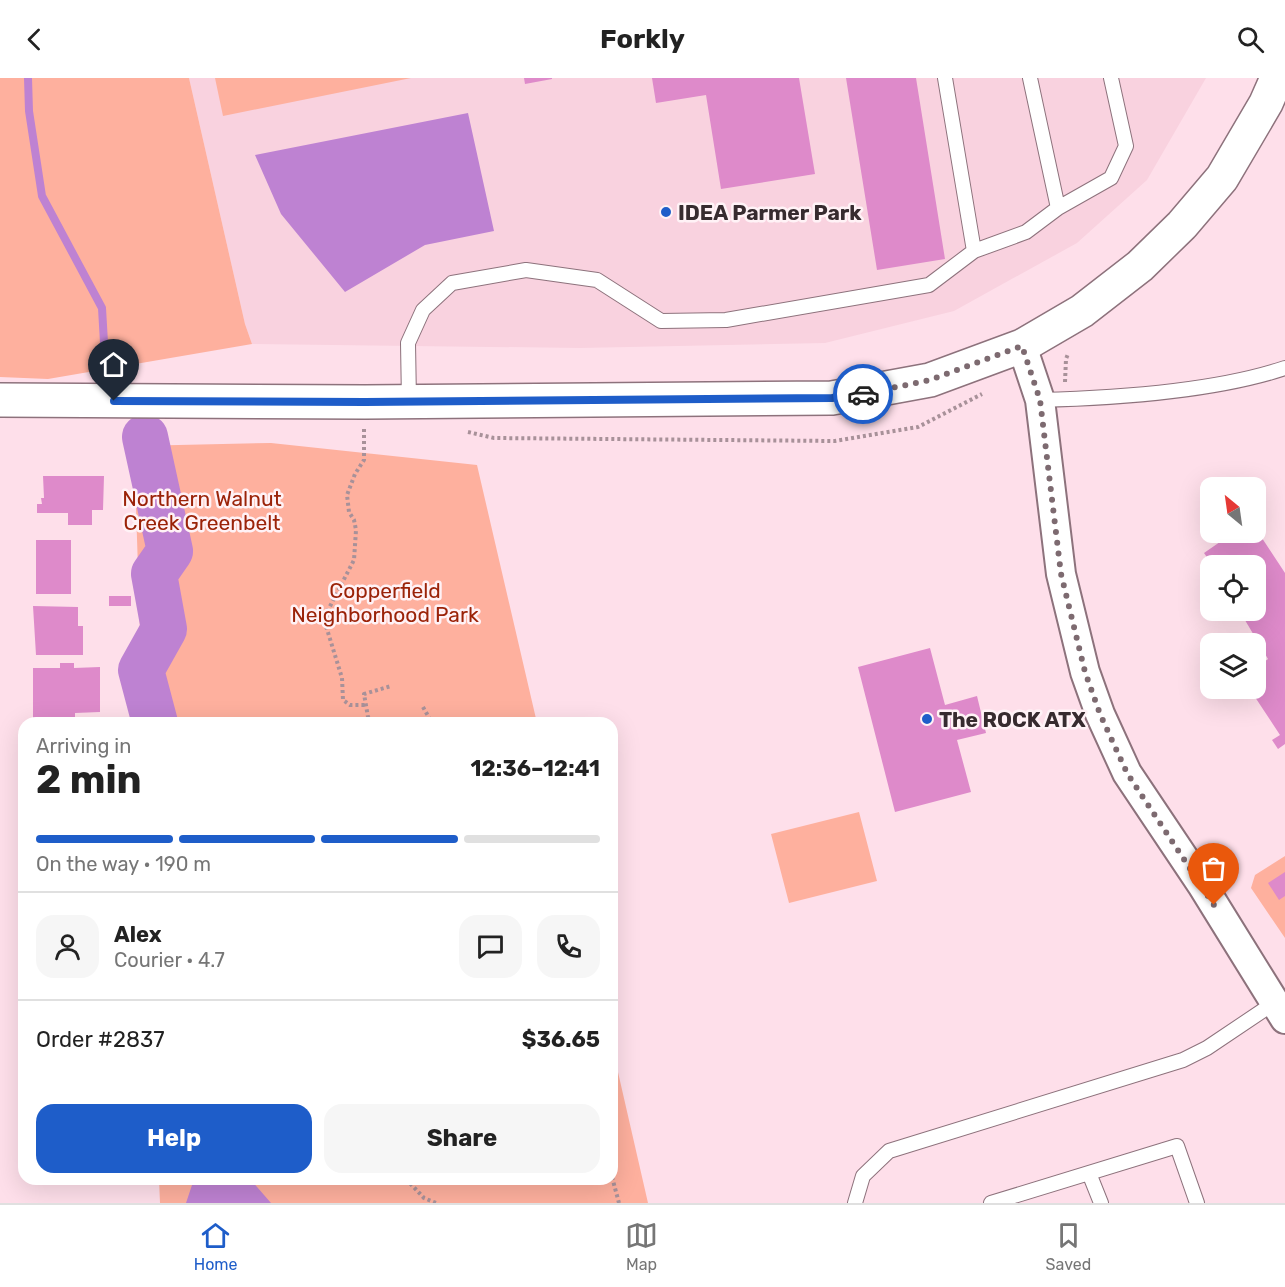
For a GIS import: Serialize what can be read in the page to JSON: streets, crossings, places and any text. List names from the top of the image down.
{
  "parks": ["Northern Walnut Creek Greenbelt", "Copperfield Neighborhood Park"],
  "places": ["IDEA Parmer Park", "The ROCK ATX"],
  "north": "top left",
  "page": {
    "header": "Forkly",
    "heading": ["2 min", "Arriving in", "12:36–12:41"],
    "panel": [
      "Alex",
      "Courier · 4.7",
      "Order #2837",
      "$36.65"
    ],
    "bar": "On the way · 190 m",
    "buttons": ["Help", "Share"],
    "tabs": ["Home", "Map", "Saved"]
  }
}
